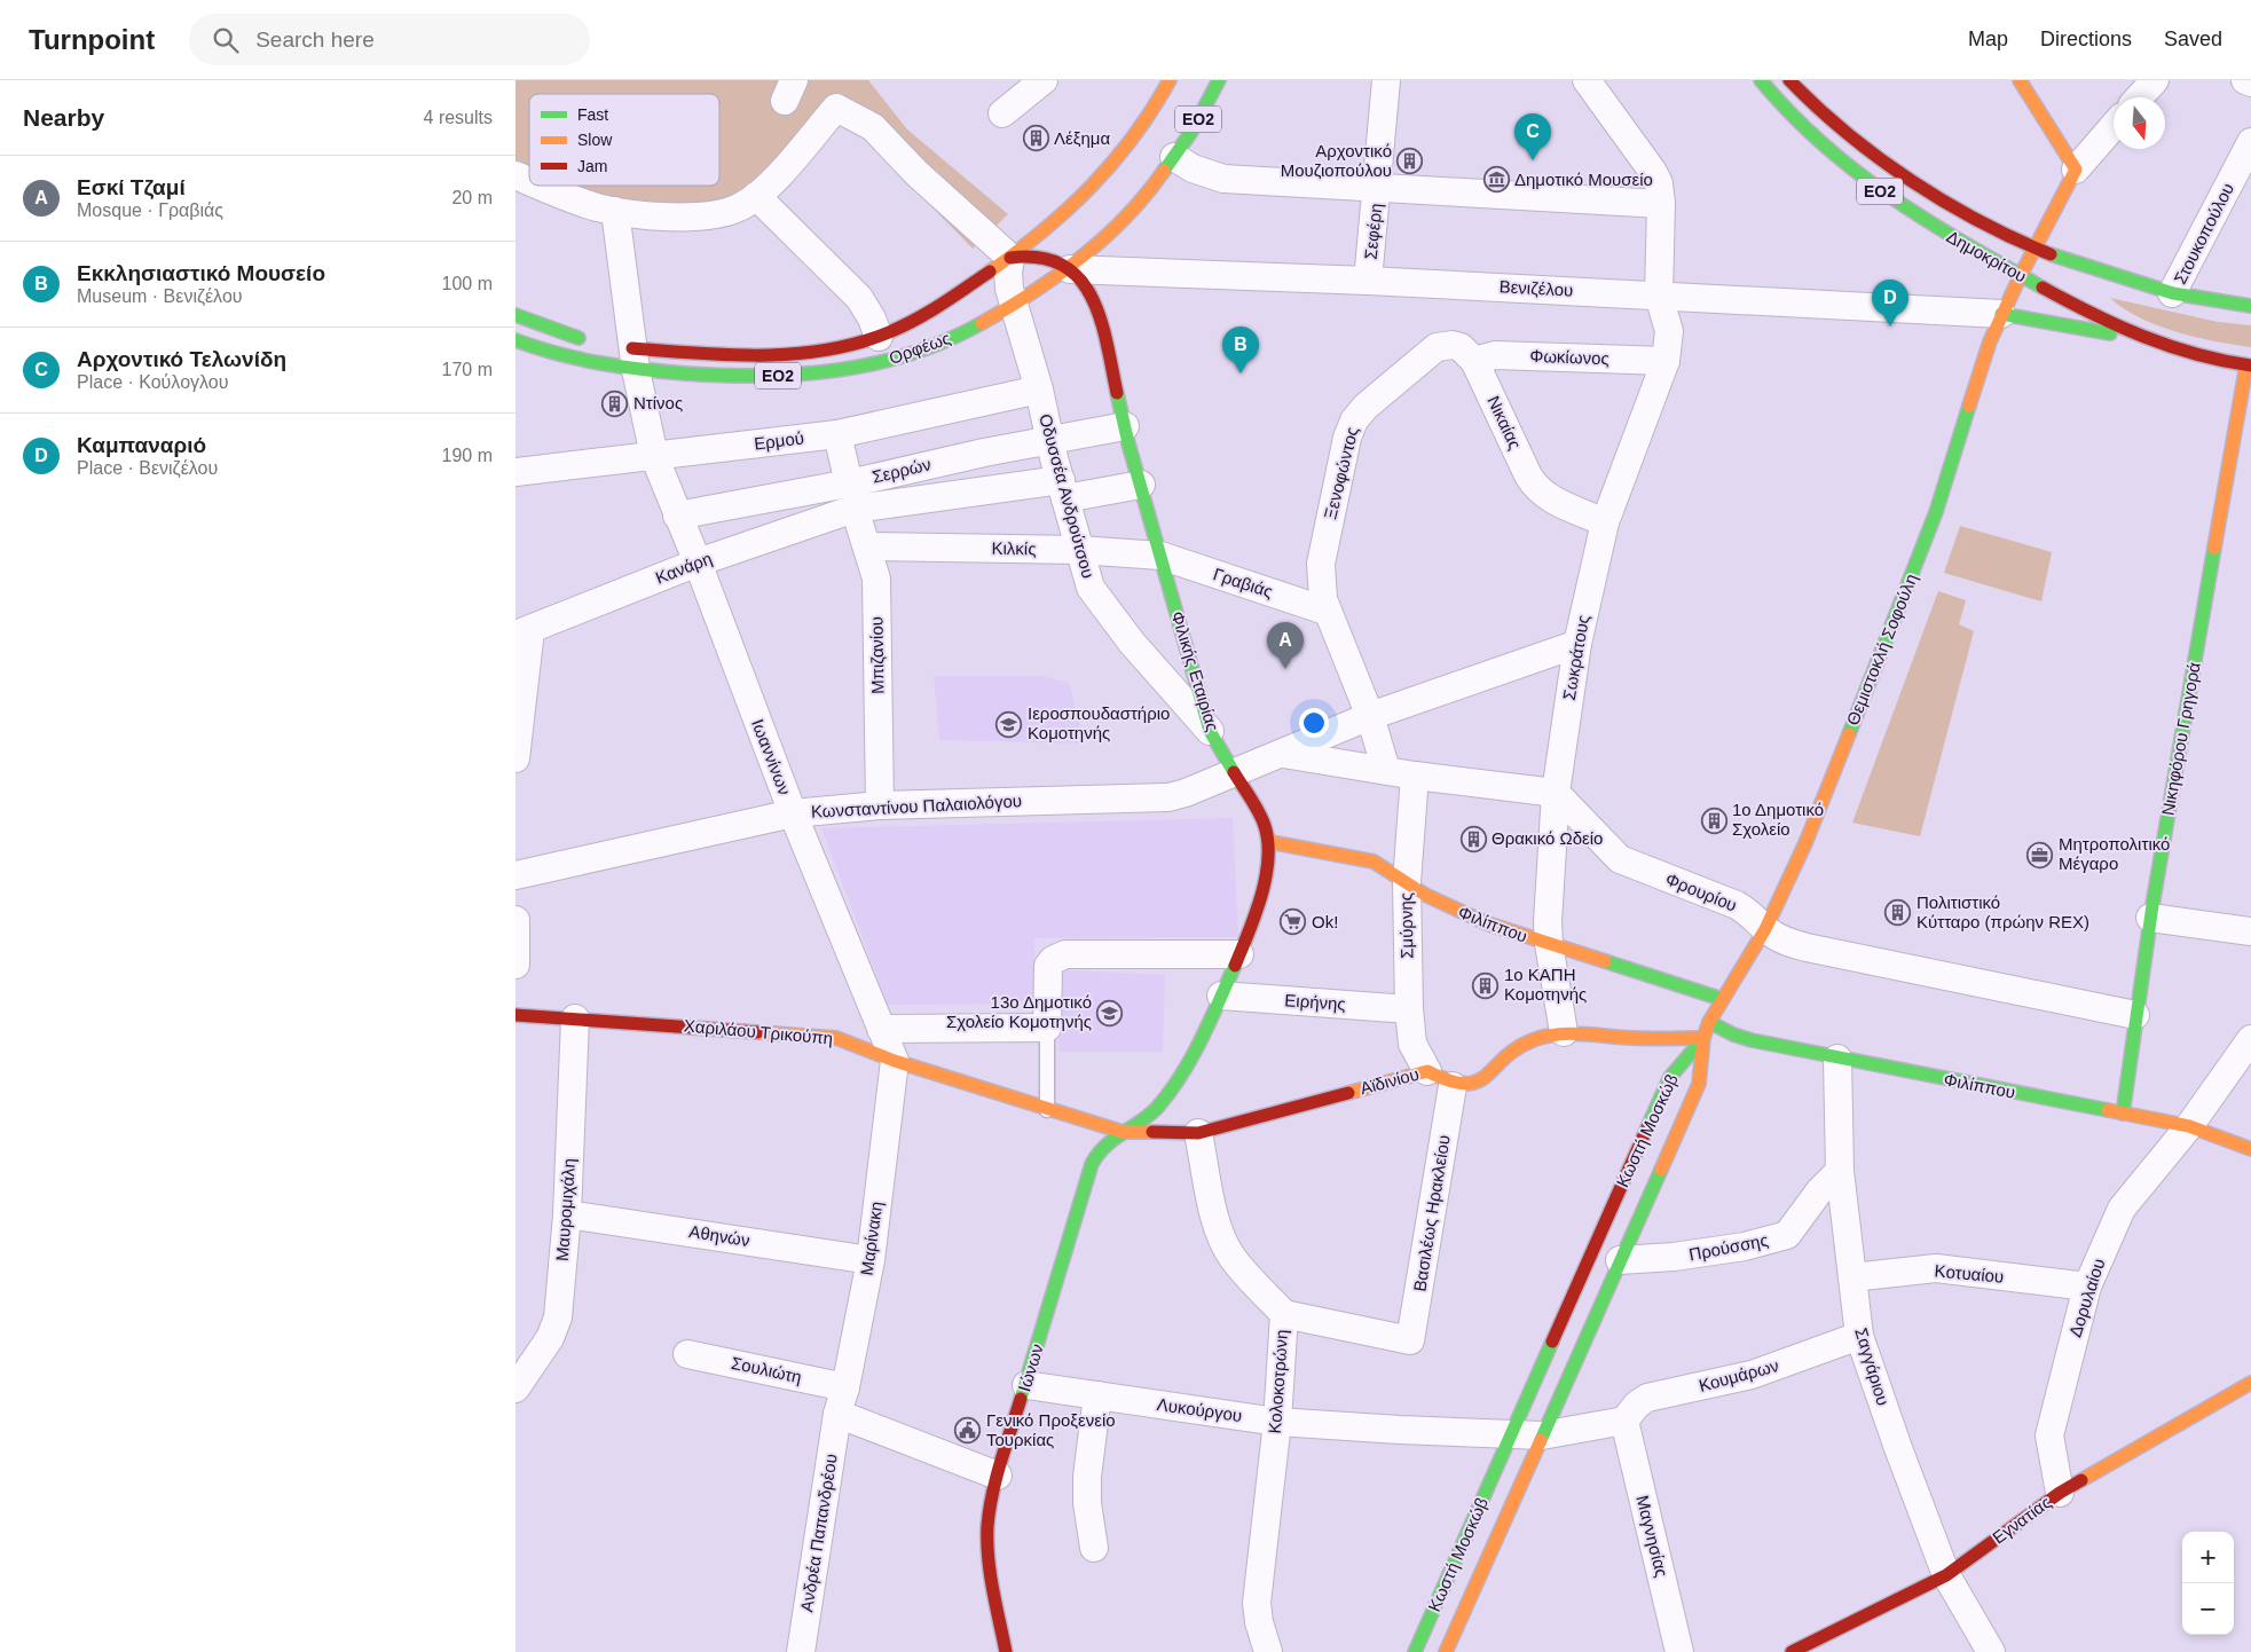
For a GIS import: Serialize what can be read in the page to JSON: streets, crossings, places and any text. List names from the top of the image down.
{
  "streets": {
    "main road": [
      "ΕΟ2",
      "Δημοκρίτου",
      "Ορφέως",
      "Θεμιστοκλή Σοφούλη",
      "Φιλικής Εταιρίας",
      "Νικηφόρου Γρηγορά",
      "Φιλίππου",
      "Χαριλάου Τρικούπη",
      "Αϊδινίου",
      "Κωστή Μοσκώβ",
      "Ιώνων",
      "Εγνατίας"
    ],
    "street": [
      "Σεφέρη",
      "Στουκοπούλου",
      "Βενιζέλου",
      "Φωκίωνος",
      "Νικαίας",
      "Ερμού",
      "Σερρών",
      "Ξενοφώντος",
      "Οδυσσέα Ανδρούτσου",
      "Κιλκίς",
      "Κανάρη",
      "Γραβιάς",
      "Μπιζανίου",
      "Σωκράτους",
      "Ιωαννίνων",
      "Κωνσταντίνου Παλαιολόγου",
      "Φρουρίου",
      "Σμύρνης",
      "Ειρήνης",
      "Μαυρομιχάλη",
      "Βασιλέως Ηρακλείου",
      "Αθηνών",
      "Μαρίνακη",
      "Προύσσης",
      "Κοτυαίου",
      "Δορυλαίου",
      "Σαγγάριου",
      "Σουλιώτη",
      "Κουμάρων",
      "Κολοκοτρώνη",
      "Λυκούργου",
      "Ανδρέα Παπανδρέου",
      "Μαγνησίας"
    ]
  },
  "crossings": [
    ["Σεφέρη", "Βενιζέλου"],
    ["Στουκοπούλου", "Δημοκρίτου"],
    ["Δημοκρίτου", "Θεμιστοκλή Σοφούλη"],
    ["Δημοκρίτου", "Νικηφόρου Γρηγορά"],
    ["Βενιζέλου", "Ορφέως"],
    ["Βενιζέλου", "Θεμιστοκλή Σοφούλη"],
    ["Βενιζέλου", "Σωκράτους"],
    ["Βενιζέλου", "Φιλικής Εταιρίας"],
    ["Ορφέως", "Οδυσσέα Ανδρούτσου"],
    ["Ορφέως", "Φιλικής Εταιρίας"],
    ["Ορφέως", "Ιωαννίνων"],
    ["Φωκίωνος", "Νικαίας"],
    ["Φωκίωνος", "Ξενοφώντος"],
    ["Φωκίωνος", "Σωκράτους"],
    ["Νικαίας", "Ξενοφώντος"],
    ["Νικαίας", "Σωκράτους"],
    ["Ερμού", "Οδυσσέα Ανδρούτσου"],
    ["Ερμού", "Μπιζανίου"],
    ["Ερμού", "Ιωαννίνων"],
    ["Σερρών", "Οδυσσέα Ανδρούτσου"],
    ["Σερρών", "Κανάρη"],
    ["Σερρών", "Μπιζανίου"],
    ["Σερρών", "Φιλικής Εταιρίας"],
    ["Σερρών", "Ιωαννίνων"],
    ["Ξενοφώντος", "Γραβιάς"],
    ["Οδυσσέα Ανδρούτσου", "Κιλκίς"],
    ["Οδυσσέα Ανδρούτσου", "Φιλικής Εταιρίας"],
    ["Κιλκίς", "Γραβιάς"],
    ["Κιλκίς", "Μπιζανίου"],
    ["Κιλκίς", "Φιλικής Εταιρίας"],
    ["Κανάρη", "Μπιζανίου"],
    ["Κανάρη", "Ιωαννίνων"],
    ["Γραβιάς", "Φιλικής Εταιρίας"],
    ["Θεμιστοκλή Σοφούλη", "Φρουρίου"],
    ["Θεμιστοκλή Σοφούλη", "Φιλίππου"],
    ["Θεμιστοκλή Σοφούλη", "Κωστή Μοσκώβ"],
    ["Μπιζανίου", "Κωνσταντίνου Παλαιολόγου"],
    ["Σωκράτους", "Κωνσταντίνου Παλαιολόγου"],
    ["Σωκράτους", "Φρουρίου"],
    ["Σωκράτους", "Φιλίππου"],
    ["Φιλικής Εταιρίας", "Κωνσταντίνου Παλαιολόγου"],
    ["Φιλικής Εταιρίας", "Φιλίππου"],
    ["Φιλικής Εταιρίας", "Ειρήνης"],
    ["Φιλικής Εταιρίας", "Χαριλάου Τρικούπη"],
    ["Φιλικής Εταιρίας", "Αϊδινίου"],
    ["Φιλικής Εταιρίας", "Ιώνων"],
    ["Νικηφόρου Γρηγορά", "Φρουρίου"],
    ["Νικηφόρου Γρηγορά", "Φιλίππου"],
    ["Ιωαννίνων", "Κωνσταντίνου Παλαιολόγου"],
    ["Ιωαννίνων", "Χαριλάου Τρικούπη"],
    ["Ιωαννίνων", "Μαρίνακη"],
    ["Φιλίππου", "Σμύρνης"],
    ["Φιλίππου", "Δορυλαίου"],
    ["Φιλίππου", "Σαγγάριου"],
    ["Σμύρνης", "Ειρήνης"],
    ["Σμύρνης", "Αϊδινίου"],
    ["Χαριλάου Τρικούπη", "Αϊδινίου"],
    ["Χαριλάου Τρικούπη", "Μαυρομιχάλη"],
    ["Χαριλάου Τρικούπη", "Μαρίνακη"],
    ["Χαριλάου Τρικούπη", "Ιώνων"],
    ["Αϊδινίου", "Βασιλέως Ηρακλείου"],
    ["Αϊδινίου", "Ιώνων"],
    ["Αϊδινίου", "Κολοκοτρώνη"],
    ["Κωστή Μοσκώβ", "Προύσσης"],
    ["Κωστή Μοσκώβ", "Λυκούργου"],
    ["Μαυρομιχάλη", "Αθηνών"],
    ["Βασιλέως Ηρακλείου", "Κολοκοτρώνη"],
    ["Αθηνών", "Μαρίνακη"],
    ["Μαρίνακη", "Σουλιώτη"],
    ["Μαρίνακη", "Ανδρέα Παπανδρέου"],
    ["Προύσσης", "Σαγγάριου"],
    ["Κοτυαίου", "Δορυλαίου"],
    ["Κοτυαίου", "Σαγγάριου"],
    ["Δορυλαίου", "Εγνατίας"],
    ["Σαγγάριου", "Κουμάρων"],
    ["Σαγγάριου", "Εγνατίας"],
    ["Ιώνων", "Λυκούργου"],
    ["Κουμάρων", "Λυκούργου"],
    ["Κουμάρων", "Μαγνησίας"],
    ["Κολοκοτρώνη", "Λυκούργου"],
    ["Λυκούργου", "Μαγνησίας"]
  ],
  "places": {
    "building": [
      "Λέξημα",
      "Αρχοντικό Μουζιοπούλου",
      "Ντίνος",
      "1ο Δημοτικό Σχολείο",
      "Θρακικό Ωδείο",
      "Πολιτιστικό Κύτταρο (πρώην REX)",
      "1ο ΚΑΠΗ Κομοτηνής"
    ],
    "museum": ["Δημοτικό Μουσείο"],
    "school or university": ["Ιεροσπουδαστήριο Κομοτηνής", "13ο Δημοτικό Σχολείο Κομοτηνής"],
    "office": ["Μητροπολιτικό Μέγαρο"],
    "supermarket": ["Ok!"],
    "public building": ["Γενικό Προξενείο Τουρκίας"]
  },
  "legend": ["Fast", "Slow", "Jam"],
  "north": "bottom",
  "page": {
    "header": "Turnpoint",
    "search": "Search here",
    "nav": ["Map", "Directions", "Saved"],
    "heading": ["Nearby", "4 results"],
    "pins": [
      "C",
      "D",
      "B",
      "A"
    ],
    "list": [
      {
        "mark": "A",
        "name": "Εσκί Τζαμί",
        "note": "Mosque · Γραβιάς",
        "value": "20 m"
      },
      {
        "mark": "B",
        "name": "Εκκλησιαστικό Μουσείο",
        "note": "Museum · Βενιζέλου",
        "value": "100 m"
      },
      {
        "mark": "C",
        "name": "Αρχοντικό Τελωνίδη",
        "note": "Place · Κούλογλου",
        "value": "170 m"
      },
      {
        "mark": "D",
        "name": "Καμπαναριό",
        "note": "Place · Βενιζέλου",
        "value": "190 m"
      }
    ],
    "map_buttons": ["+", "−"]
  }
}
